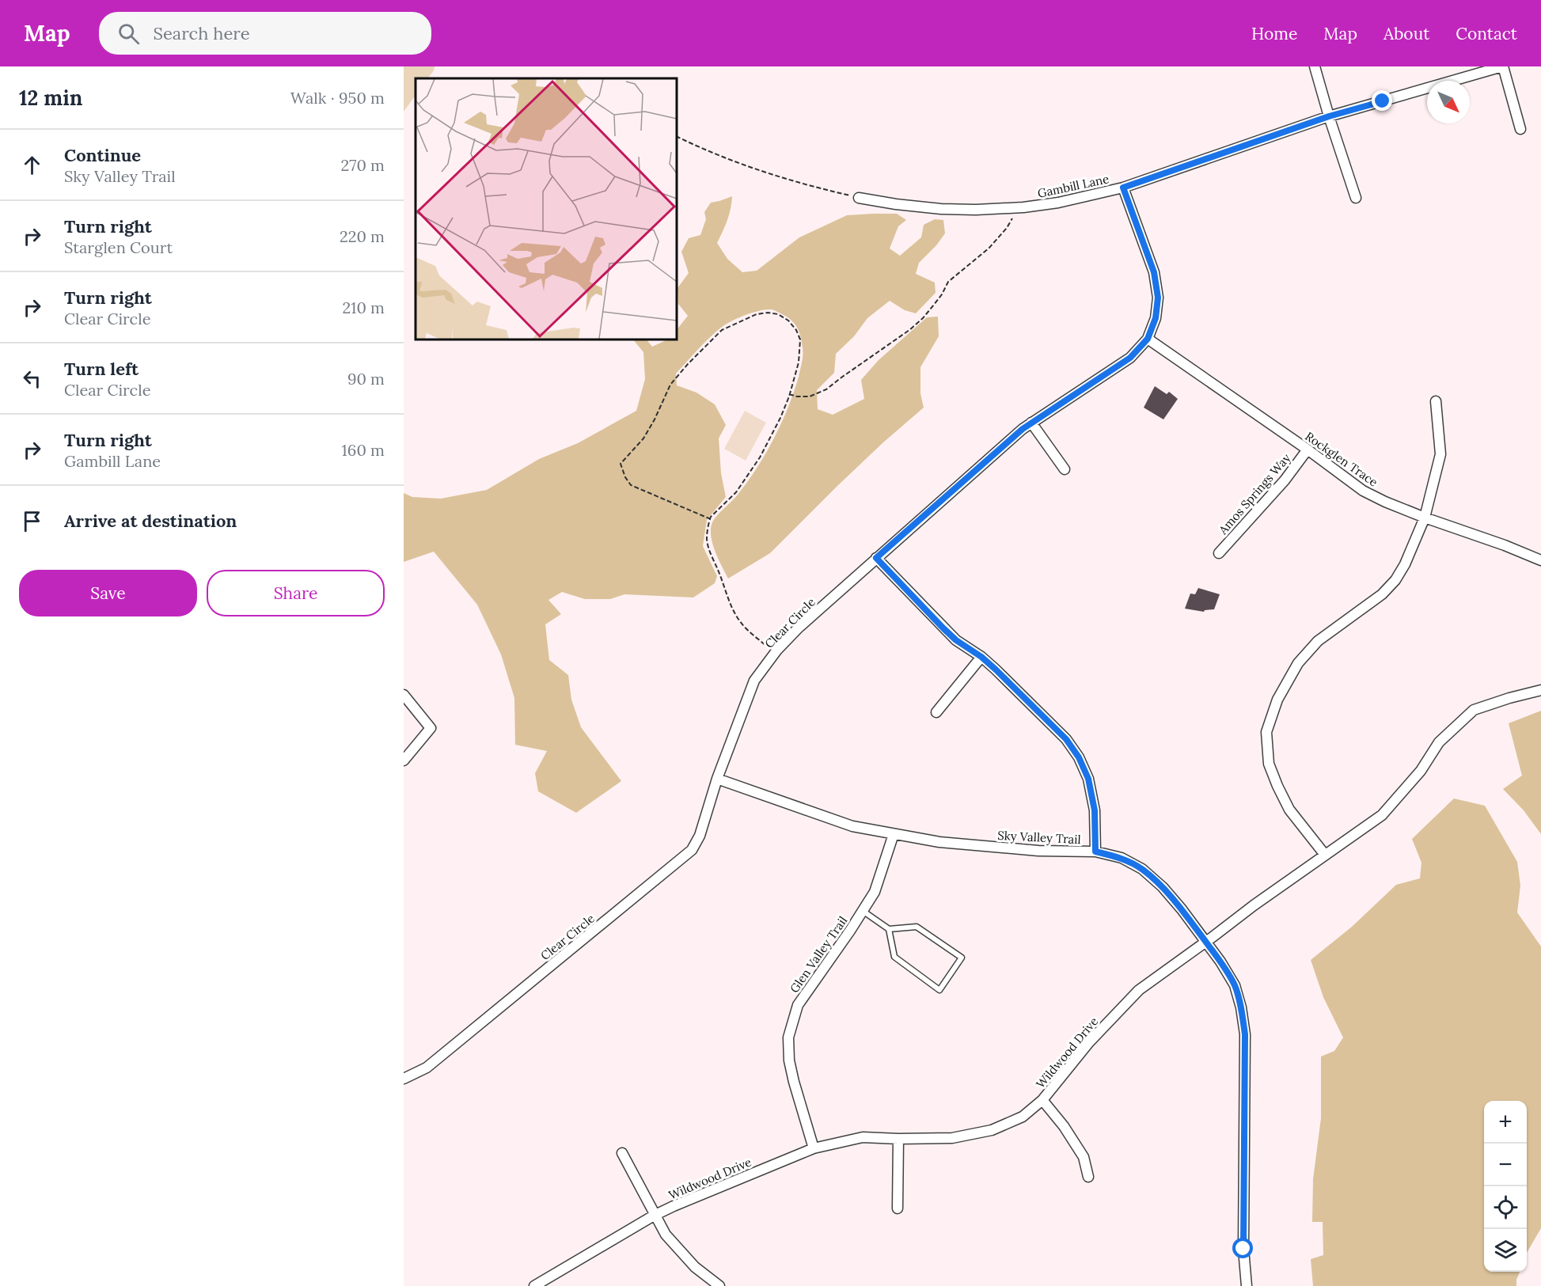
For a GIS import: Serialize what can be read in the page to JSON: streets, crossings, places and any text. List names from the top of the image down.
{
  "streets": {
    "street": [
      "Gambill Lane",
      "Rockglen Trace",
      "Amos Springs Way",
      "Clear Circle",
      "Sky Valley Trail",
      "Glen Valley Trail",
      "Wildwood Drive"
    ]
  },
  "crossings": [
    ["Gambill Lane", "Clear Circle"],
    ["Rockglen Trace", "Amos Springs Way"],
    ["Rockglen Trace", "Clear Circle"],
    ["Clear Circle", "Sky Valley Trail"],
    ["Sky Valley Trail", "Glen Valley Trail"],
    ["Sky Valley Trail", "Wildwood Drive"],
    ["Glen Valley Trail", "Wildwood Drive"]
  ],
  "north": "bottom right",
  "page": {
    "header": "Map",
    "search": "Search here",
    "nav": [
      "Home",
      "Map",
      "About",
      "Contact"
    ],
    "heading": ["12 min", "Walk · 950 m"],
    "list": [
      ["Continue", "Sky Valley Trail", "270 m"],
      ["Turn right", "Starglen Court", "220 m"],
      ["Turn right", "Clear Circle", "210 m"],
      ["Turn left", "Clear Circle", "90 m"],
      ["Turn right", "Gambill Lane", "160 m"],
      "Arrive at destination"
    ],
    "buttons": ["Save", "Share"],
    "map_buttons": ["+", "−"]
  }
}
